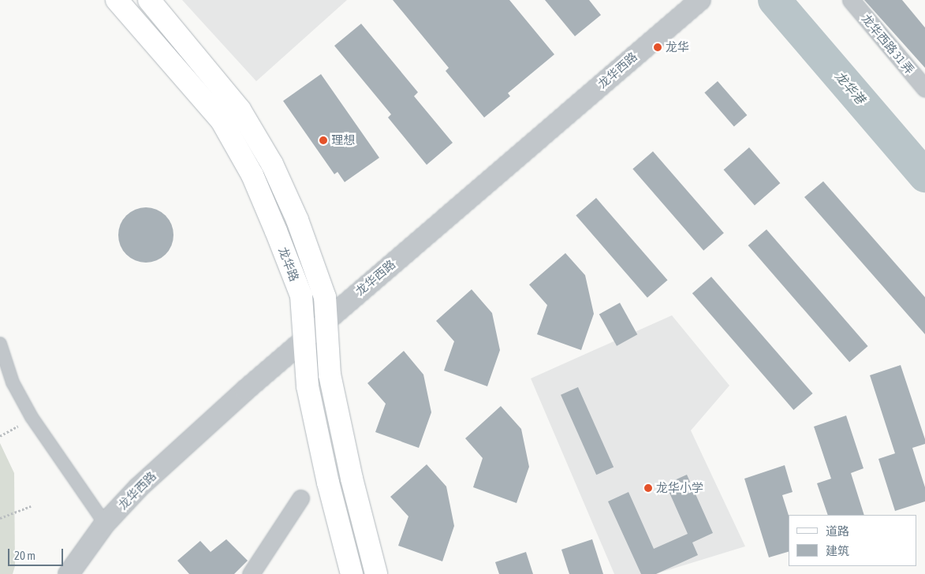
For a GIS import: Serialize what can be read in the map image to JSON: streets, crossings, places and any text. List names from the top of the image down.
{
  "streets": {
    "main road": ["龙华路"],
    "street": ["龙华西路 31 弄", "龙华西路"]
  },
  "crossings": [
    ["龙华西路", "龙华路"]
  ],
  "water": ["龙华港"],
  "places": ["龙华", "理想", "龙华小学"],
  "legend": ["道路", "建筑"],
  "scale_bar": "20 m"
}
